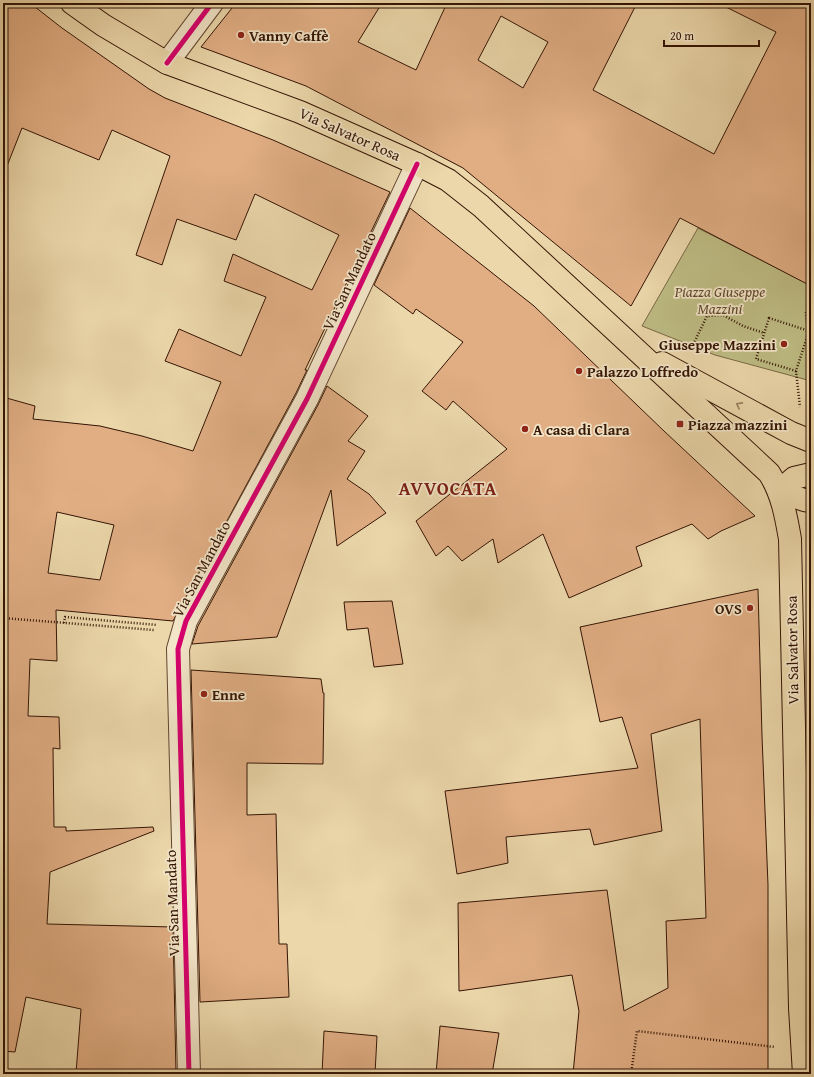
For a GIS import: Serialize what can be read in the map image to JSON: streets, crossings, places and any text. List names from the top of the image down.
{
  "streets": {
    "main road": ["Via Salvator Rosa"],
    "street": ["Via San Mandato"]
  },
  "crossings": [
    ["Via Salvator Rosa", "Via San Mandato"]
  ],
  "districts": ["AVVOCATA"],
  "parks": ["Piazza Giuseppe Mazzini"],
  "places": {
    "other": [
      "Vanny Caffè",
      "Giuseppe Mazzini",
      "Palazzo Loffredo",
      "A casa di Clara",
      "OVS",
      "Enne"
    ],
    "transit": ["Piazza mazzini"]
  },
  "scale_bar": "20 m"
}
